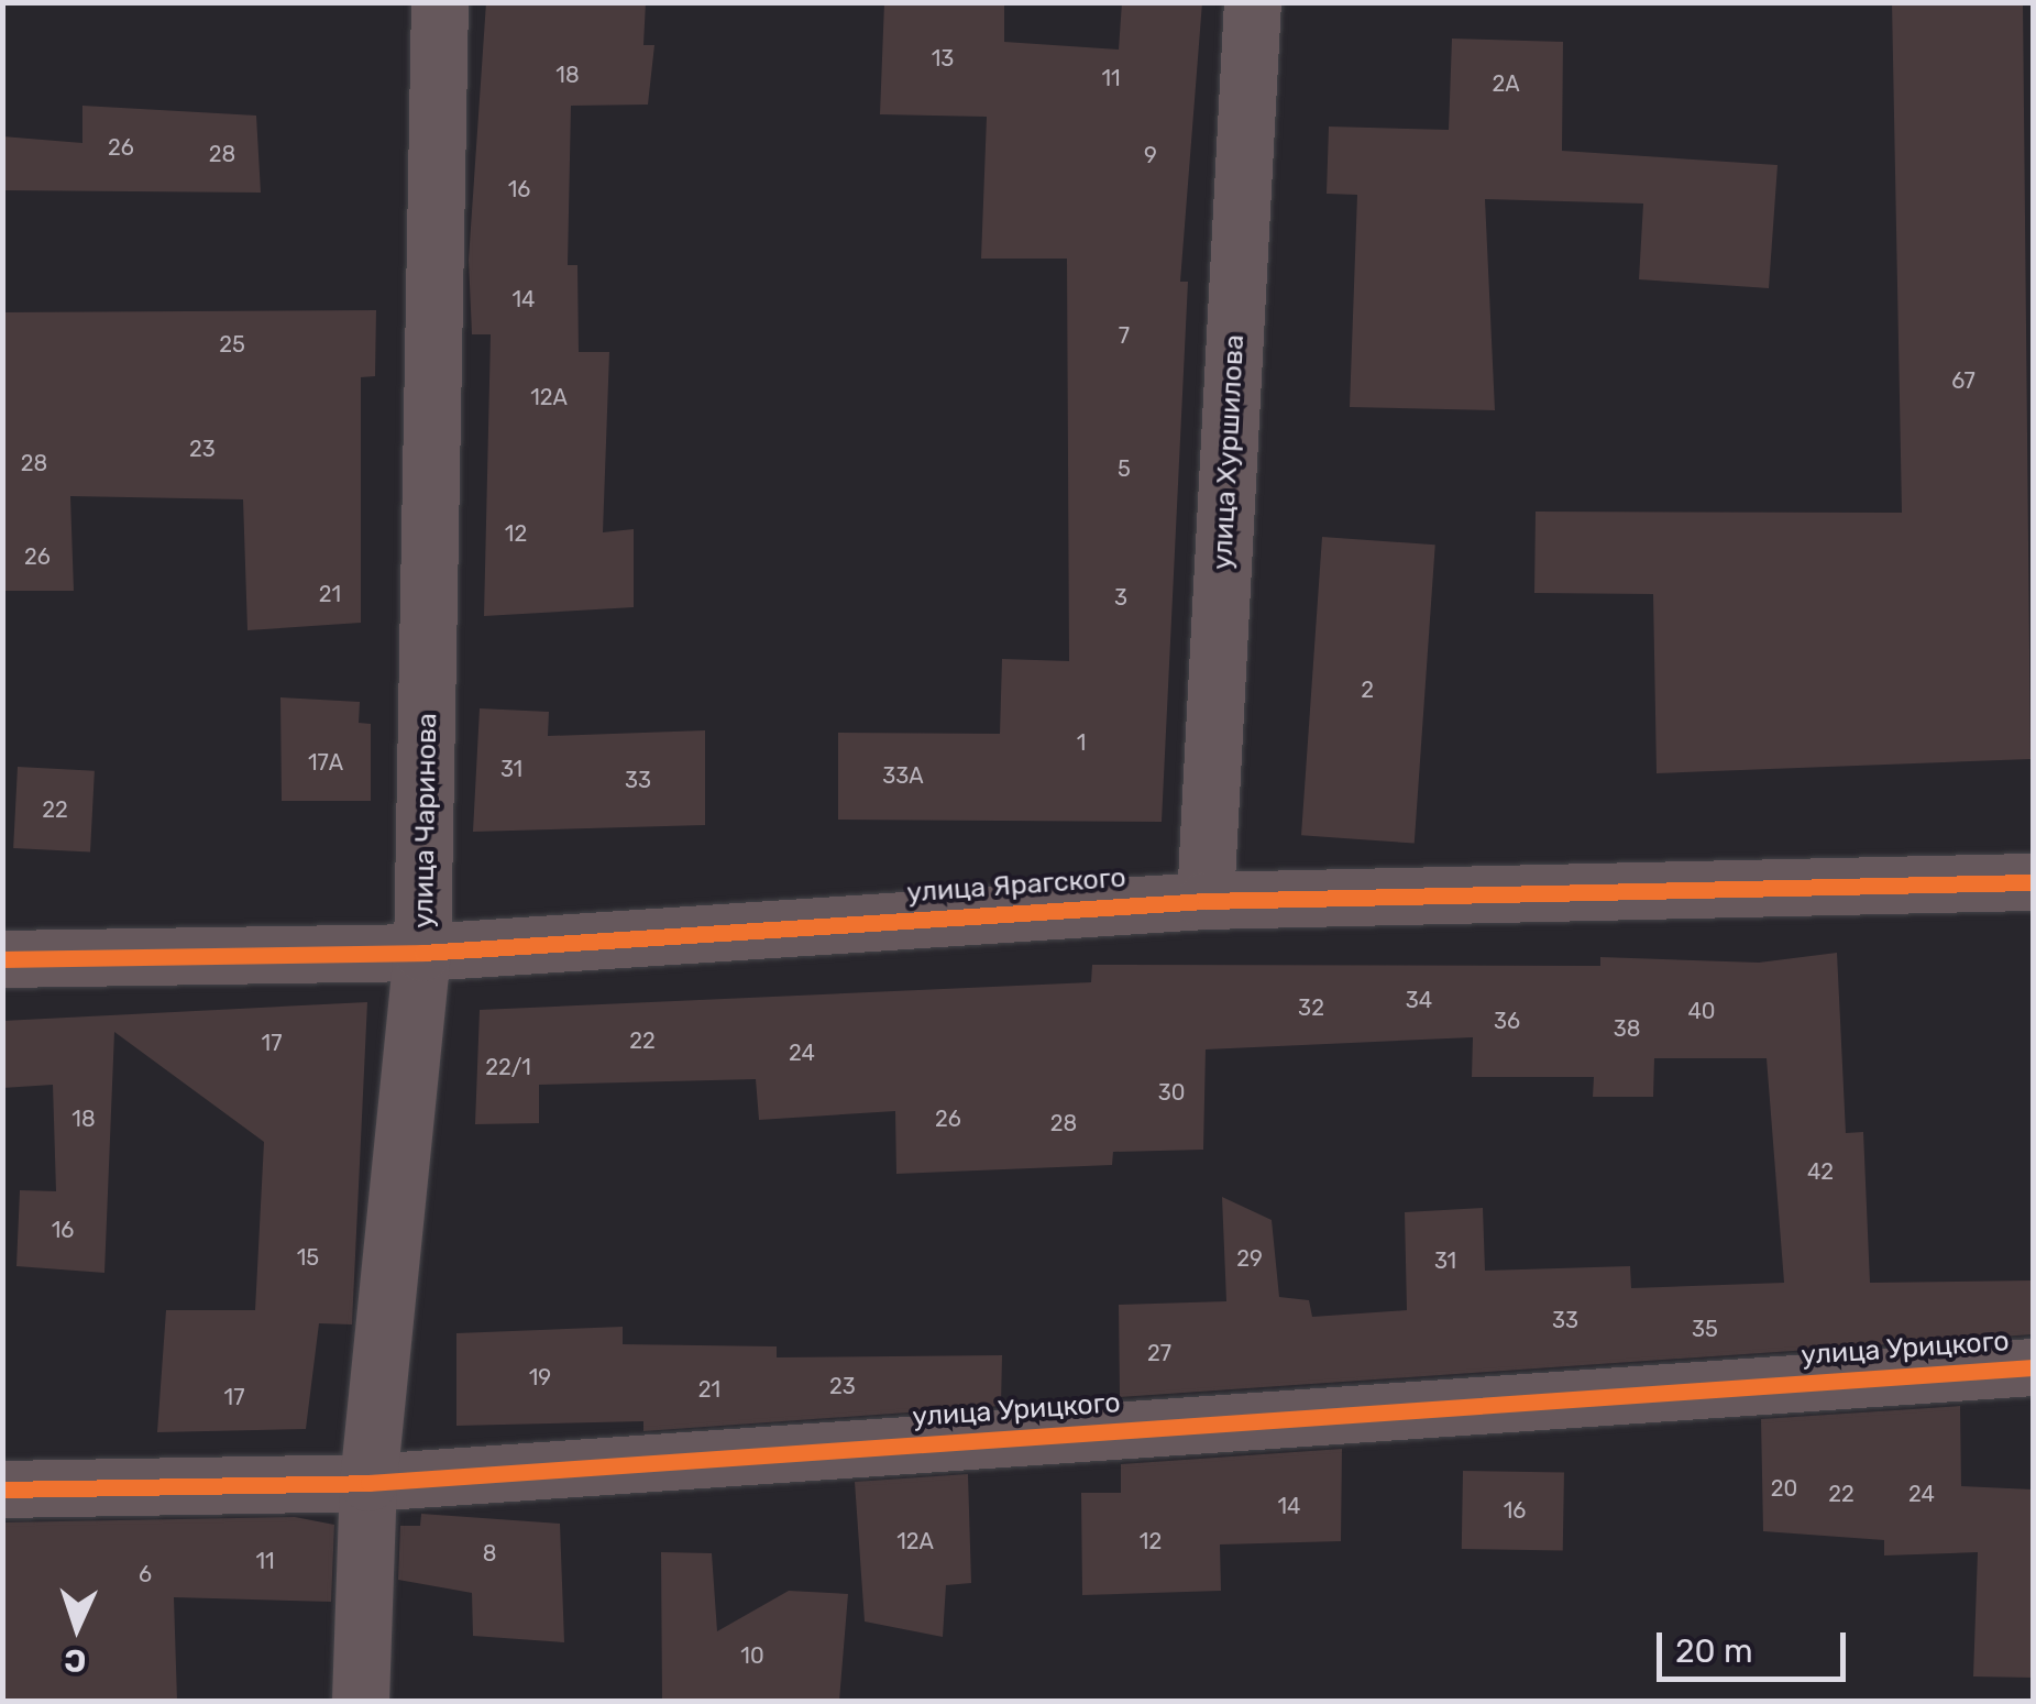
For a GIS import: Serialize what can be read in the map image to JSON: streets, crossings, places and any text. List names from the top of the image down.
{
  "streets": {
    "street": [
      "улица Хуршилова",
      "улица Чаринова",
      "улица Ярагского",
      "улица Урицкого"
    ]
  },
  "crossings": [
    ["улица Хуршилова", "улица Ярагского"],
    ["улица Чаринова", "улица Ярагского"],
    ["улица Чаринова", "улица Урицкого"]
  ],
  "house_numbers": [
    "13",
    "18",
    "11",
    "2А",
    "26",
    "28",
    "9",
    "16",
    "14",
    "7",
    "25",
    "67",
    "12А",
    "23",
    "28",
    "5",
    "12",
    "26",
    "21",
    "3",
    "2",
    "1",
    "17А",
    "31",
    "33А",
    "33",
    "22",
    "34",
    "32",
    "40",
    "36",
    "38",
    "22",
    "17",
    "24",
    "22/1",
    "30",
    "18",
    "26",
    "28",
    "42",
    "16",
    "15",
    "29",
    "31",
    "33",
    "35",
    "27",
    "19",
    "23",
    "21",
    "17",
    "20",
    "22",
    "24",
    "14",
    "16",
    "12А",
    "12",
    "8",
    "11",
    "6",
    "10"
  ],
  "scale_bar": "20 m",
  "north": "bottom"
}
